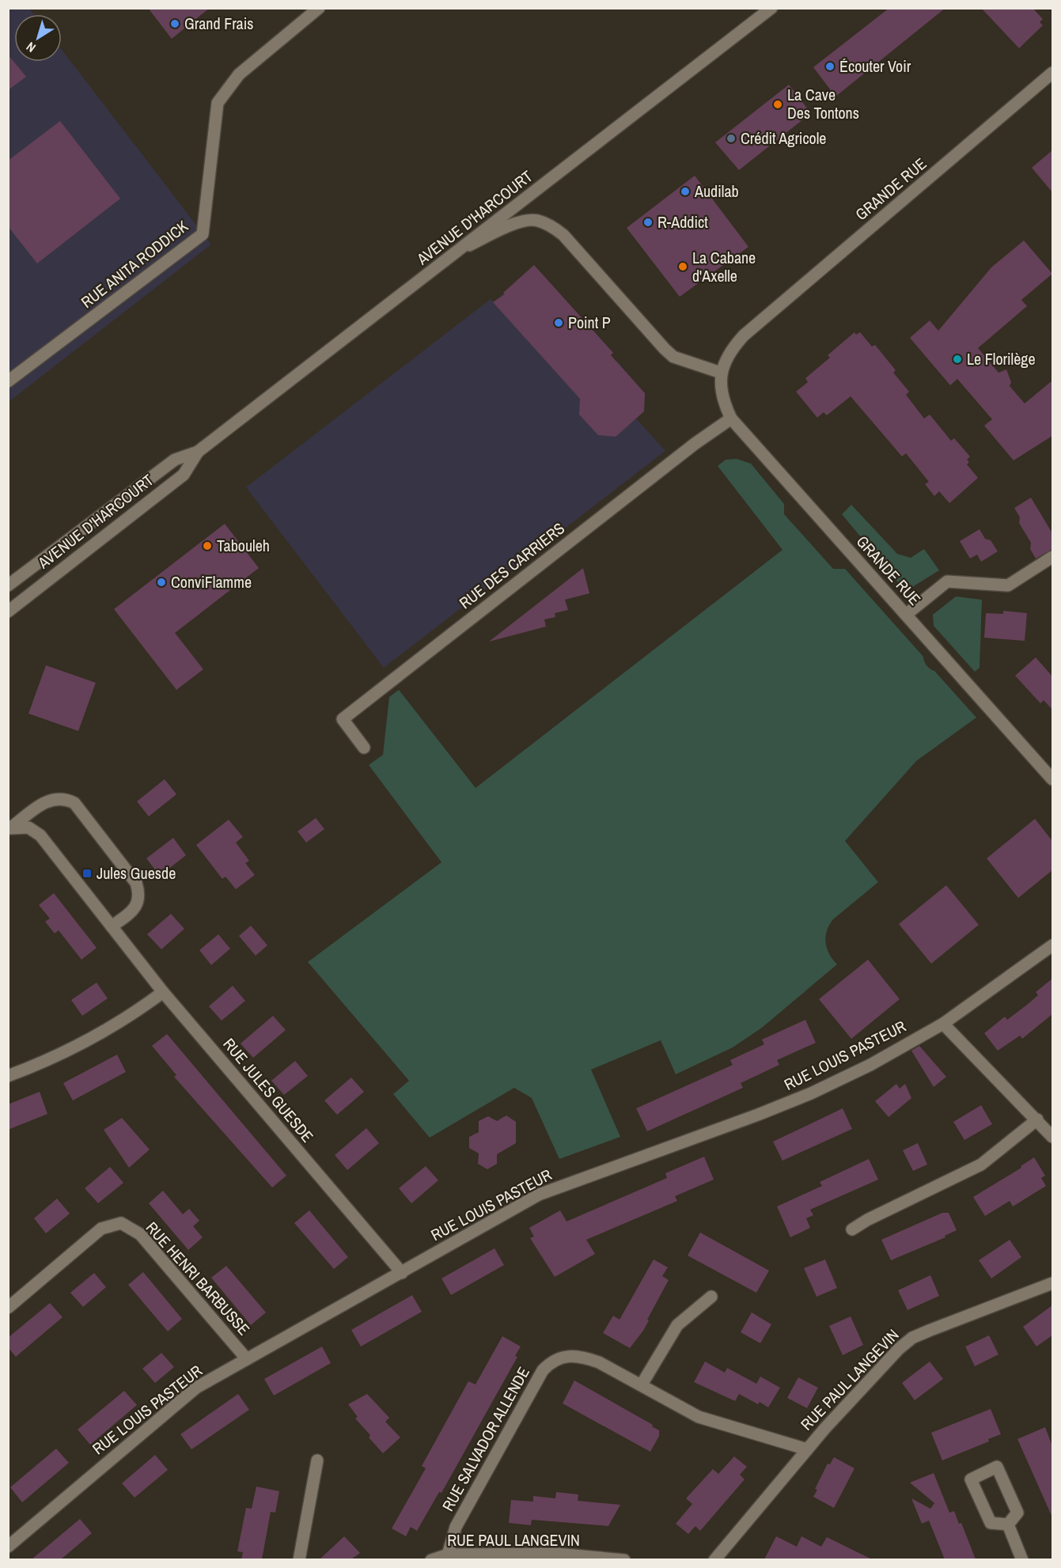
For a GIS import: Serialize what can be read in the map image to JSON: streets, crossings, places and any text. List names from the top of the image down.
{
  "streets": {
    "street": [
      "GRANDE RUE",
      "AVENUE D'HARCOURT",
      "RUE ANITA RODDICK",
      "RUE DES CARRIERS",
      "RUE LOUIS PASTEUR",
      "RUE JULES GUESDE",
      "RUE HENRI BARBUSSE",
      "RUE PAUL LANGEVIN",
      "RUE SALVADOR ALLENDE"
    ]
  },
  "crossings": [
    ["GRANDE RUE", "RUE DES CARRIERS"],
    ["RUE LOUIS PASTEUR", "RUE JULES GUESDE"],
    ["RUE LOUIS PASTEUR", "RUE HENRI BARBUSSE"],
    ["RUE PAUL LANGEVIN", "RUE SALVADOR ALLENDE"]
  ],
  "places": {
    "other": [
      "Grand Frais",
      "Écouter Voir",
      "La Cave Des Tontons",
      "Crédit Agricole",
      "Audilab",
      "R-Addict",
      "La Cabane d'Axelle",
      "Point P",
      "Le Florilège",
      "Tabouleh",
      "ConviFlamme"
    ],
    "transit": ["Jules Guesde"]
  },
  "north": "bottom left"
}
